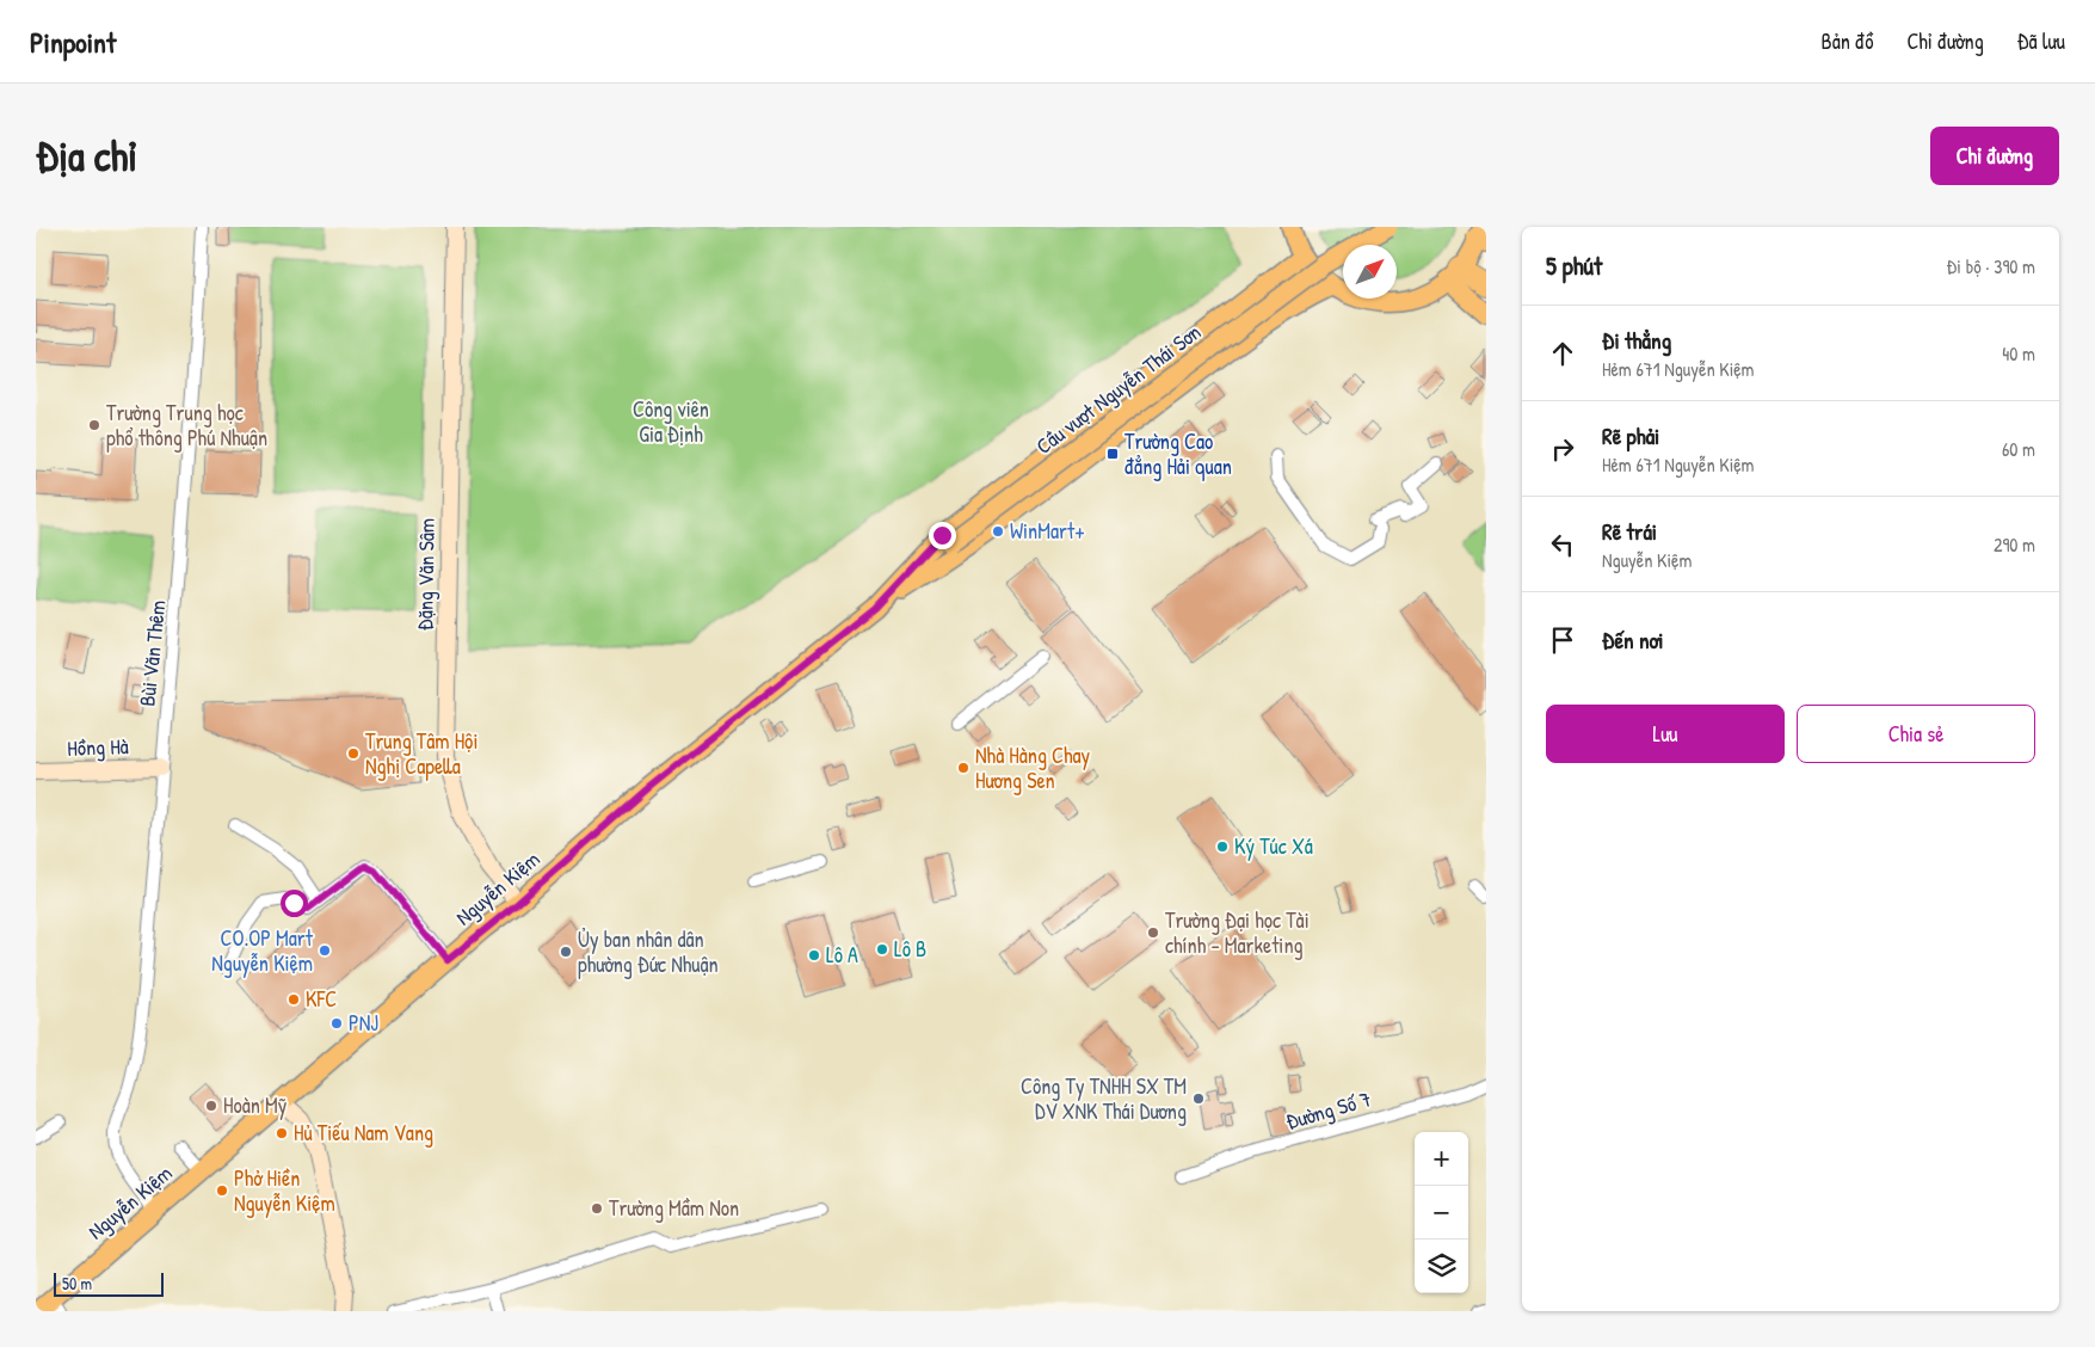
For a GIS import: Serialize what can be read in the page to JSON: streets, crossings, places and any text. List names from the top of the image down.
{
  "streets": {
    "main road": ["Cầu vượt Nguyễn Thái Sơn", "Nguyễn Kiệm"],
    "street": [
      "Đặng Văn Sâm",
      "Bùi Văn Thêm",
      "Hồng Hà",
      "Đường Số 7"
    ]
  },
  "crossings": [
    ["Cầu vượt Nguyễn Thái Sơn", "Nguyễn Kiệm"],
    ["Đặng Văn Sâm", "Nguyễn Kiệm"],
    ["Bùi Văn Thêm", "Hồng Hà"],
    ["Bùi Văn Thêm", "Nguyễn Kiệm"]
  ],
  "parks": ["Công viên Gia Định"],
  "places": {
    "other": [
      "Trường Trung học phổ thông Phú Nhuận",
      "WinMart+",
      "Trung Tâm Hội Nghị Capella",
      "Nhà Hàng Chay Hương Sen",
      "Ký Túc Xá",
      "Trường Đại học Tài chính - Marketing",
      "Lô B",
      "CO.OP Mart Nguyễn Kiệm",
      "Ủy ban nhân dân phường Đức Nhuận",
      "Lô A",
      "KFC",
      "PNJ",
      "Công Ty TNHH SX TM DV XNK Thái Dương",
      "Hoàn Mỹ",
      "Hủ Tiếu Nam Vang",
      "Phở Hiền Nguyễn Kiệm",
      "Trường Mầm Non"
    ],
    "transit": ["Trường Cao đẳng Hải quan"]
  },
  "scale_bar": "50 m",
  "north": "top right",
  "page": {
    "header": "Pinpoint",
    "nav": ["Bản đồ", "Chỉ đường", "Đã lưu"],
    "buttons": [
      "Chỉ đường",
      ["Lưu", "Chia sẻ"]
    ],
    "title": "Địa chỉ",
    "heading": ["5 phút", "Đi bộ · 390 m"],
    "list": [
      ["Đi thẳng", "Hẻm 671 Nguyễn Kiệm", "40 m"],
      ["Rẽ phải", "Hẻm 671 Nguyễn Kiệm", "60 m"],
      ["Rẽ trái", "Nguyễn Kiệm", "290 m"],
      "Đến nơi"
    ],
    "map_buttons": ["+", "−"],
    "scale": "50 m"
  }
}
